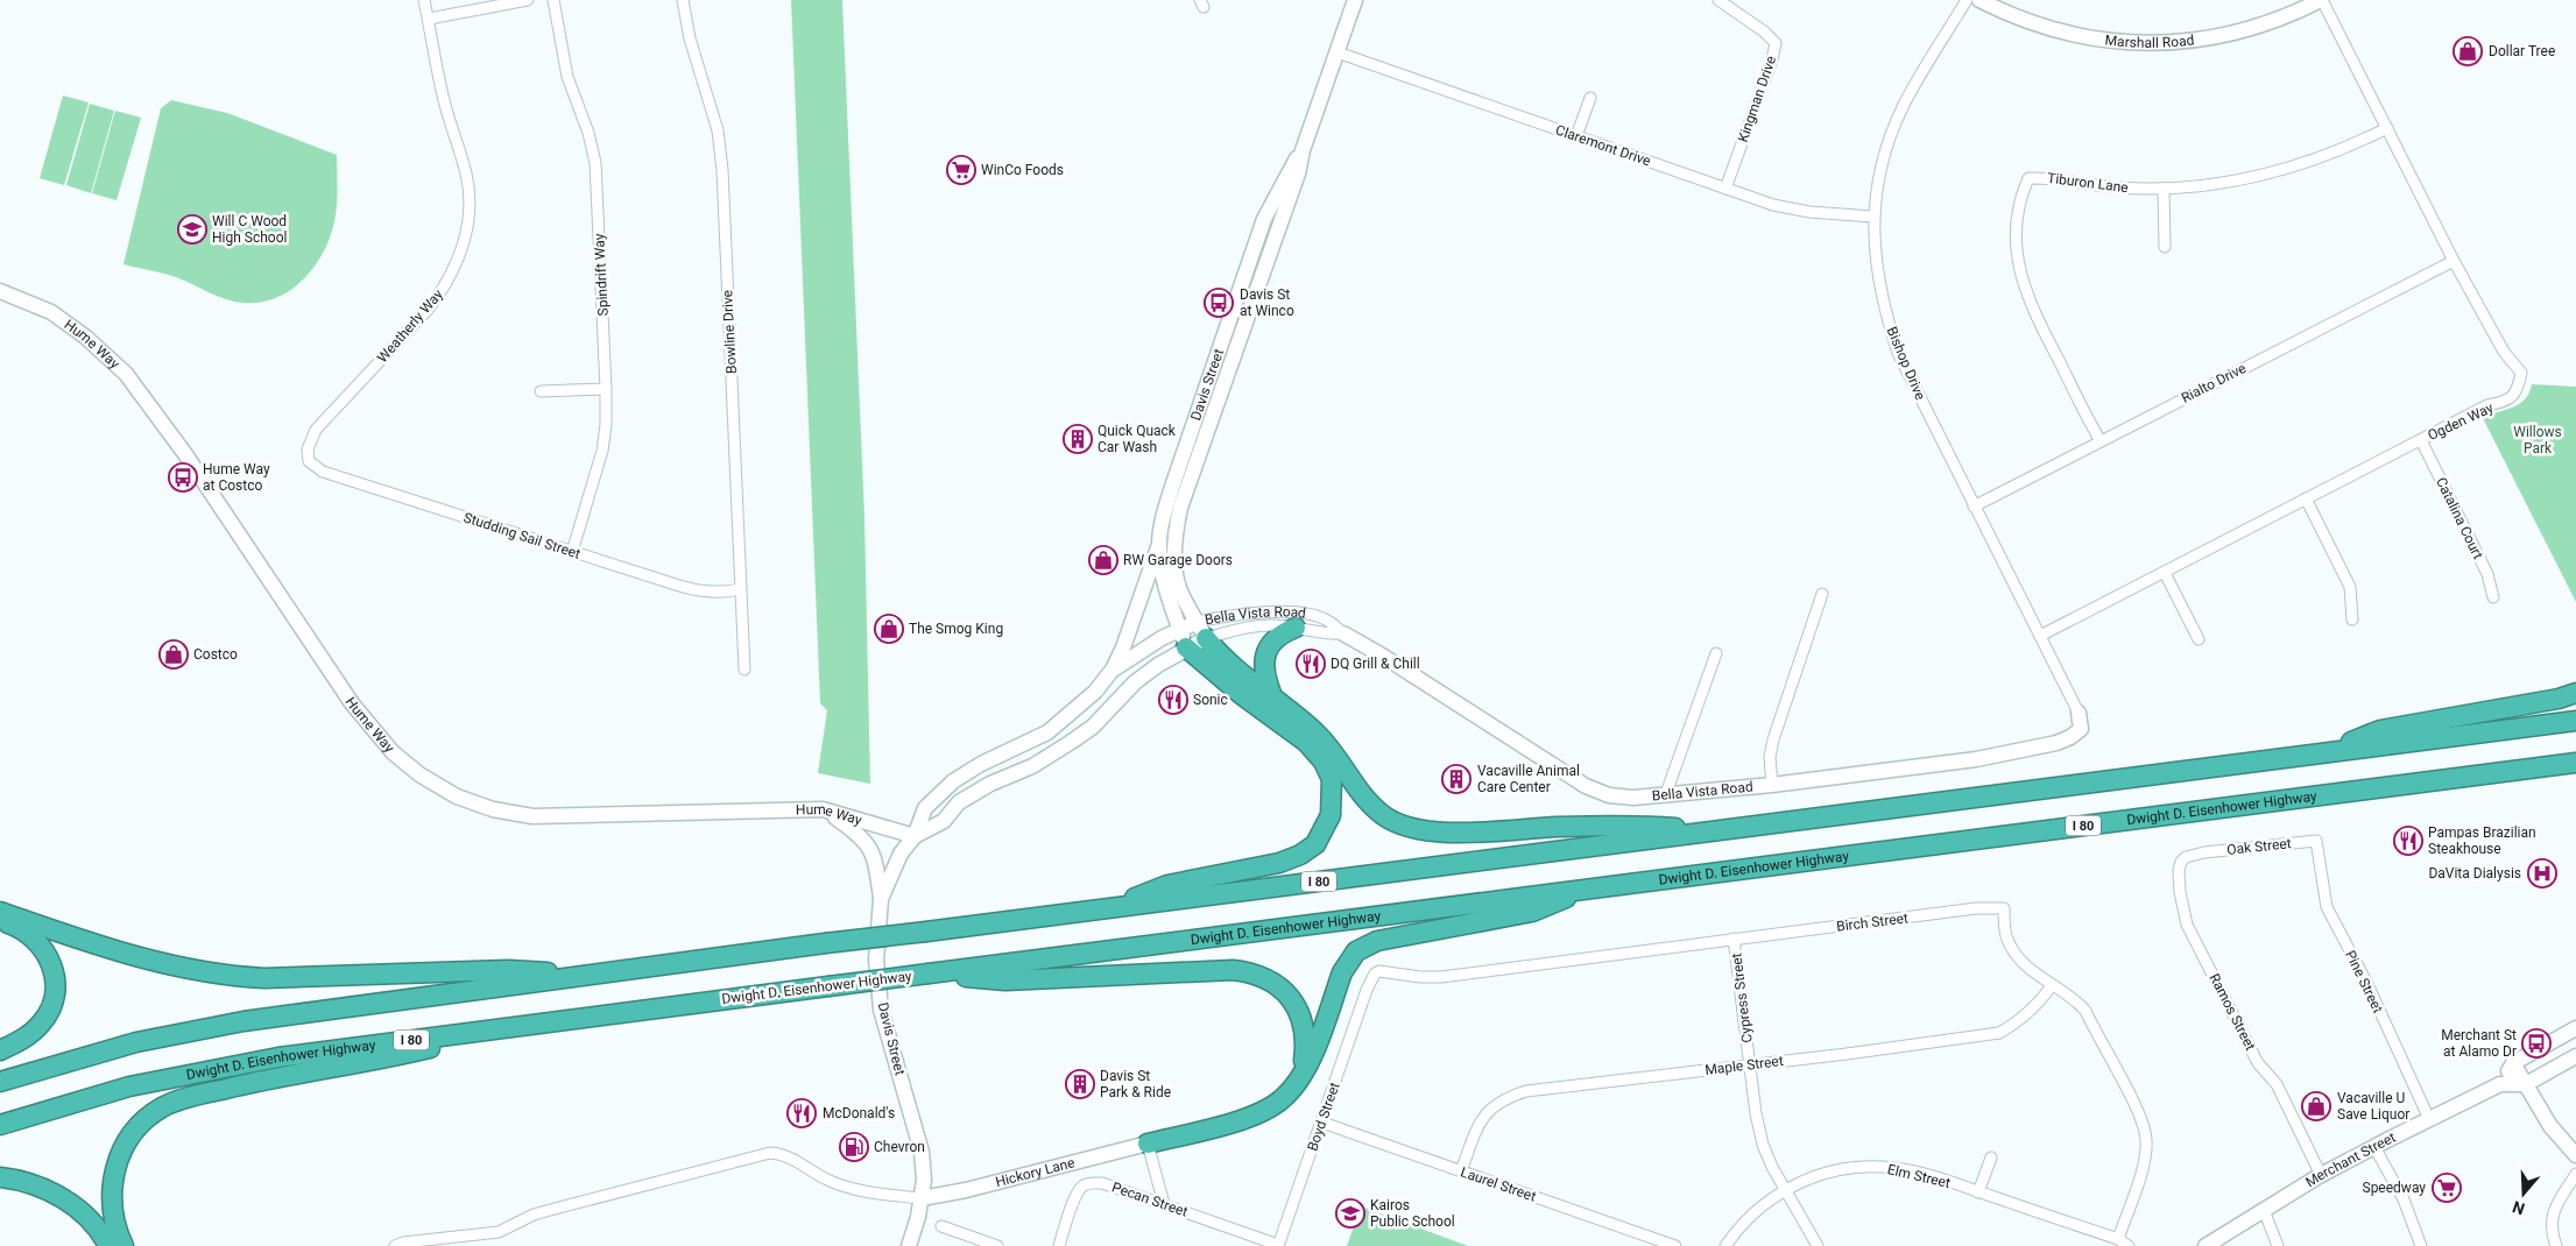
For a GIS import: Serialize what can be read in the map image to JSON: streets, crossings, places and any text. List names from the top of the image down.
{
  "streets": {
    "highway": ["Dwight D. Eisenhower Highway", "I 80"],
    "street": [
      "Marshall Road",
      "Kingman Drive",
      "Claremont Drive",
      "Tiburon Lane",
      "Spindrift Way",
      "Weatherly Way",
      "Bowline Drive",
      "Hume Way",
      "Bishop Drive",
      "Rialto Drive",
      "Davis Street",
      "Ogden Way",
      "Catalina Court",
      "Studding Sail Street",
      "Bella Vista Road",
      "Oak Street",
      "Birch Street",
      "Pine Street",
      "Cypress Street",
      "Ramos Street",
      "Maple Street",
      "Boyd Street",
      "Merchant Street",
      "Hickory Lane",
      "Elm Street",
      "Laurel Street",
      "Pecan Street"
    ]
  },
  "crossings": [
    ["Marshall Road", "Ogden Way"],
    ["Kingman Drive", "Claremont Drive"],
    ["Claremont Drive", "Bishop Drive"],
    ["Claremont Drive", "Davis Street"],
    ["Tiburon Lane", "Rialto Drive"],
    ["Tiburon Lane", "Ogden Way"],
    ["Spindrift Way", "Studding Sail Street"],
    ["Weatherly Way", "Studding Sail Street"],
    ["Bowline Drive", "Studding Sail Street"],
    ["Hume Way", "Davis Street"],
    ["Bishop Drive", "Rialto Drive"],
    ["Bishop Drive", "Ogden Way"],
    ["Bishop Drive", "Bella Vista Road"],
    ["Rialto Drive", "Ogden Way"],
    ["Davis Street", "Bella Vista Road"],
    ["Davis Street", "Hickory Lane"],
    ["Ogden Way", "Catalina Court"],
    ["Oak Street", "Pine Street"],
    ["Oak Street", "Ramos Street"],
    ["Birch Street", "Cypress Street"],
    ["Birch Street", "Maple Street"],
    ["Birch Street", "Boyd Street"],
    ["Birch Street", "Elm Street"],
    ["Pine Street", "Merchant Street"],
    ["Cypress Street", "Maple Street"],
    ["Cypress Street", "Elm Street"],
    ["Ramos Street", "Merchant Street"],
    ["Maple Street", "Laurel Street"],
    ["Boyd Street", "Laurel Street"],
    ["Boyd Street", "Pecan Street"]
  ],
  "parks": ["Willows Park"],
  "places": {
    "shop": [
      "Dollar Tree",
      "RW Garage Doors",
      "The Smog King",
      "Costco",
      "Vacaville U Save Liquor"
    ],
    "supermarket": ["WinCo Foods", "Speedway"],
    "school or university": ["Will C Wood High School", "Kairos Public School"],
    "bus stop": ["Davis St at Winco", "Hume Way at Costco", "Merchant St at Alamo Dr"],
    "building": ["Quick Quack Car Wash", "Vacaville Animal Care Center", "Davis St Park & Ride"],
    "restaurant": [
      "DQ Grill & Chill",
      "Sonic",
      "Pampas Brazilian Steakhouse",
      "McDonald's"
    ],
    "hospital": ["DaVita Dialysis"],
    "fuel station": ["Chevron"]
  },
  "north": "bottom"
}
